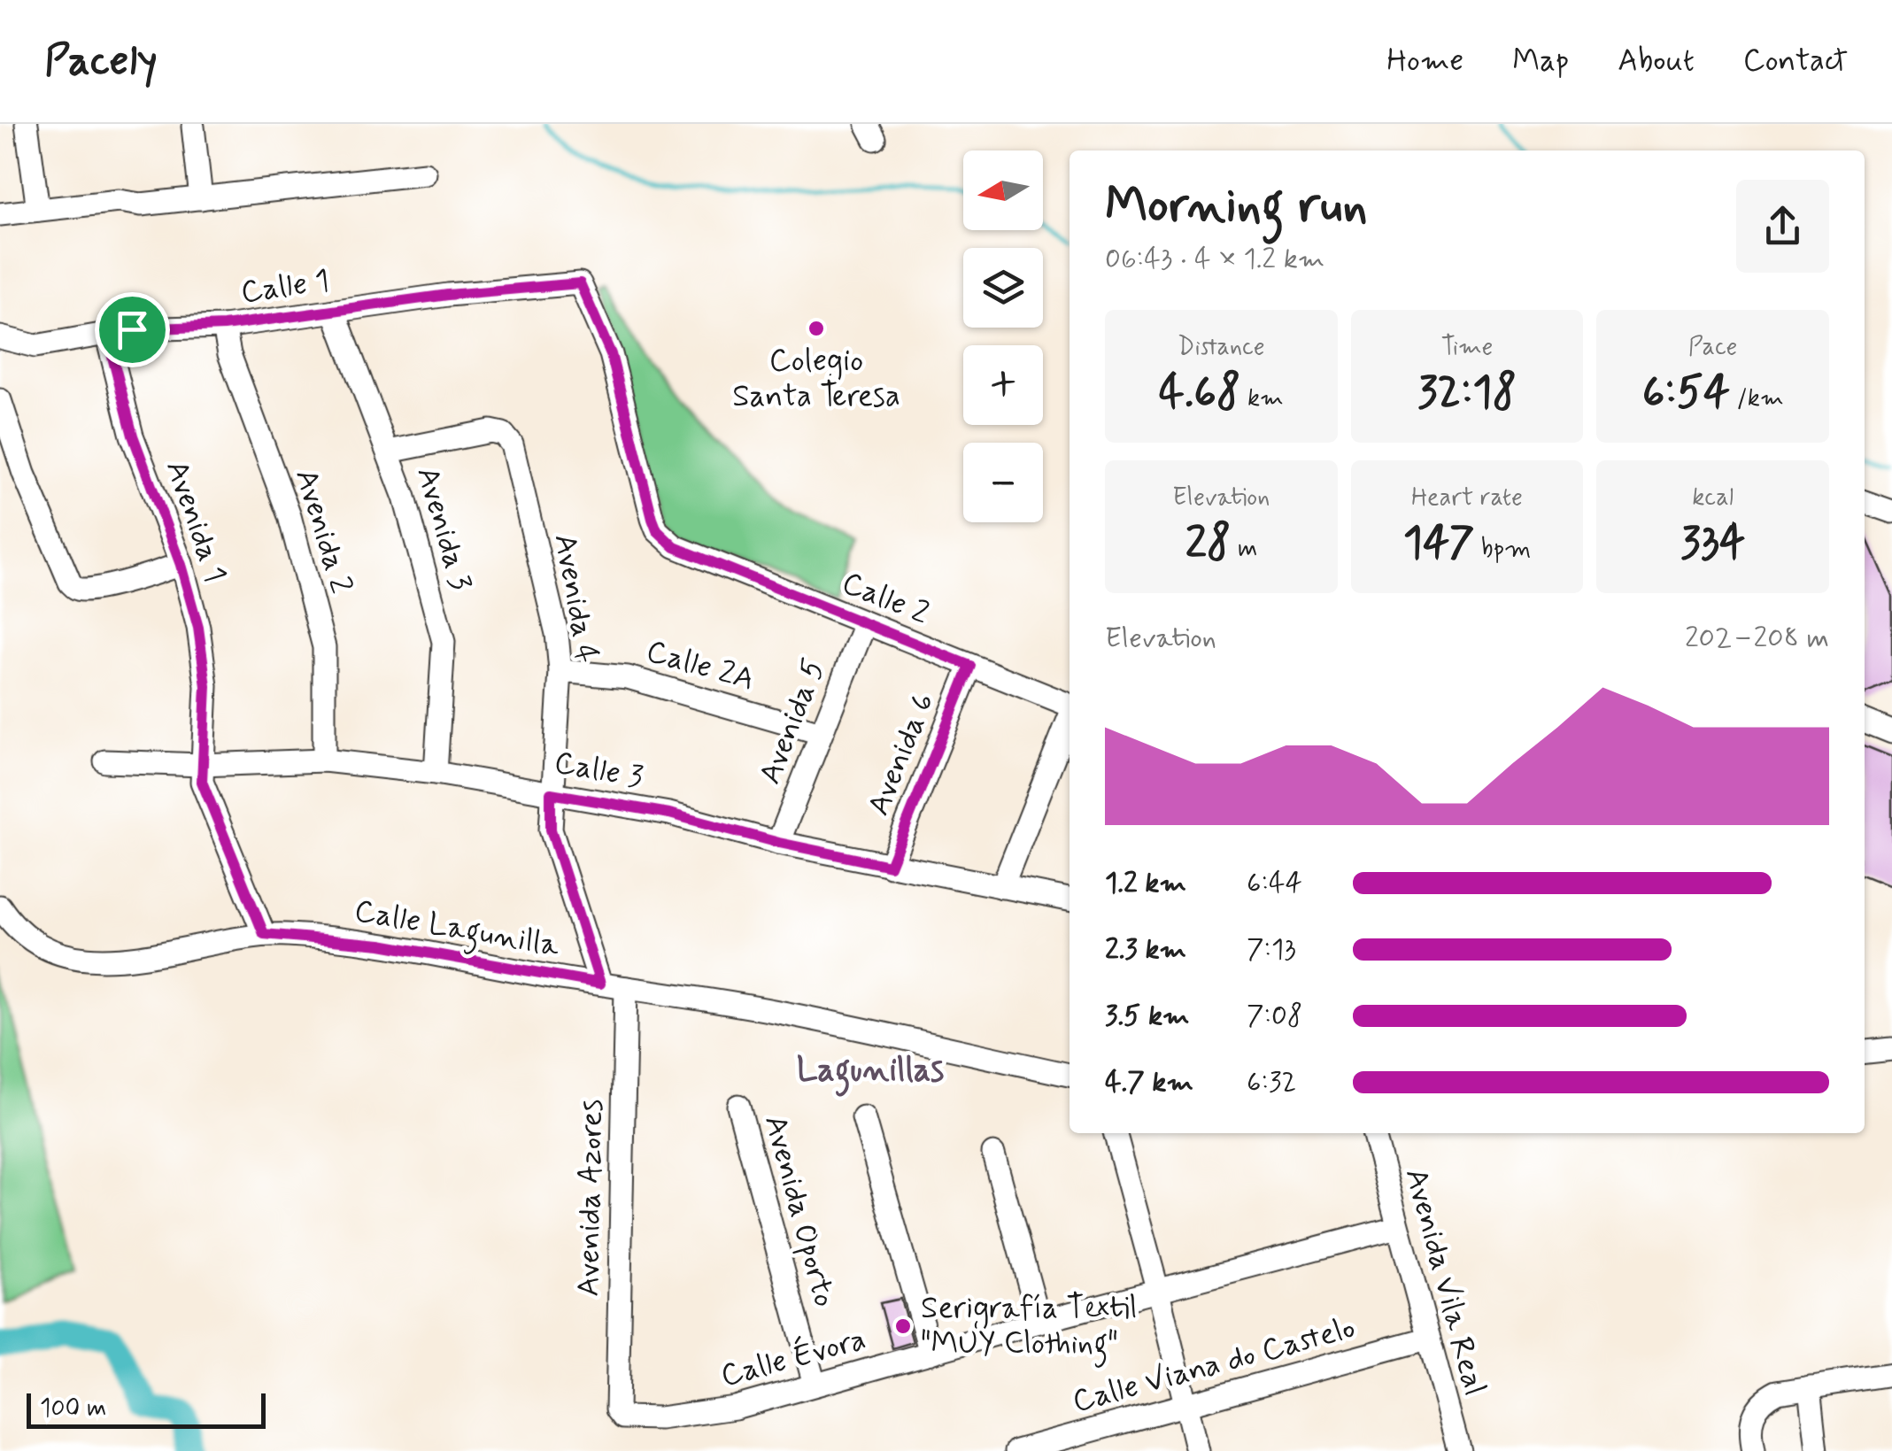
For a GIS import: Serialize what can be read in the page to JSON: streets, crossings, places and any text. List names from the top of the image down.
{
  "streets": {
    "street": [
      "Calle 1",
      "Avenida 1",
      "Avenida 3",
      "Avenida 2",
      "Avenida 4",
      "Calle 2",
      "Calle 2A",
      "Avenida 5",
      "Avenida 6",
      "Calle 3",
      "Calle Lagunilla",
      "Avenida Azores",
      "Avenida Oporto",
      "Avenida Vila Real",
      "Calle Évora",
      "Calle Viana do Castelo"
    ]
  },
  "crossings": [
    ["Calle 1", "Avenida 1"],
    ["Calle 1", "Avenida 3"],
    ["Calle 1", "Avenida 2"],
    ["Calle 1", "Calle 2"],
    ["Avenida 1", "Calle 3"],
    ["Avenida 1", "Calle Lagunilla"],
    ["Avenida 3", "Avenida 4"],
    ["Avenida 3", "Calle 3"],
    ["Avenida 2", "Calle 3"],
    ["Avenida 4", "Calle 2A"],
    ["Avenida 4", "Calle 3"],
    ["Avenida 4", "Calle Lagunilla"],
    ["Calle 2", "Avenida 5"],
    ["Calle 2", "Avenida 6"],
    ["Calle 2A", "Avenida 5"],
    ["Avenida 5", "Calle 3"],
    ["Avenida 6", "Calle 3"],
    ["Calle Lagunilla", "Avenida Azores"],
    ["Avenida Azores", "Calle Évora"],
    ["Avenida Oporto", "Calle Évora"],
    ["Avenida Vila Real", "Calle Évora"],
    ["Avenida Vila Real", "Calle Viana do Castelo"]
  ],
  "districts": ["Lagunillas"],
  "places": ["Colegio Santa Teresa", "Serigrafía Textil \"MUY Clothing\""],
  "scale_bar": "100 m",
  "north": "left",
  "page": {
    "header": "Pacely",
    "nav": [
      "Home",
      "Map",
      "About",
      "Contact"
    ],
    "map_buttons": ["+", "−"],
    "heading": ["Morning run", "06:43 · 4 × 1.2 km"],
    "stats": [
      ["Distance", "4.68 km"],
      ["Time", "32:18"],
      ["Pace", "6:54 /km"],
      ["Elevation", "28 m"],
      ["Heart rate", "147 bpm"],
      ["kcal", "334"]
    ],
    "chart": ["Elevation", "202–208 m"],
    "list": [
      {
        "name": "1.2 km",
        "note": "6:44"
      },
      {
        "name": "2.3 km",
        "note": "7:13"
      },
      {
        "name": "3.5 km",
        "note": "7:08"
      },
      {
        "name": "4.7 km",
        "note": "6:32"
      }
    ],
    "scale": "100 m"
  }
}
